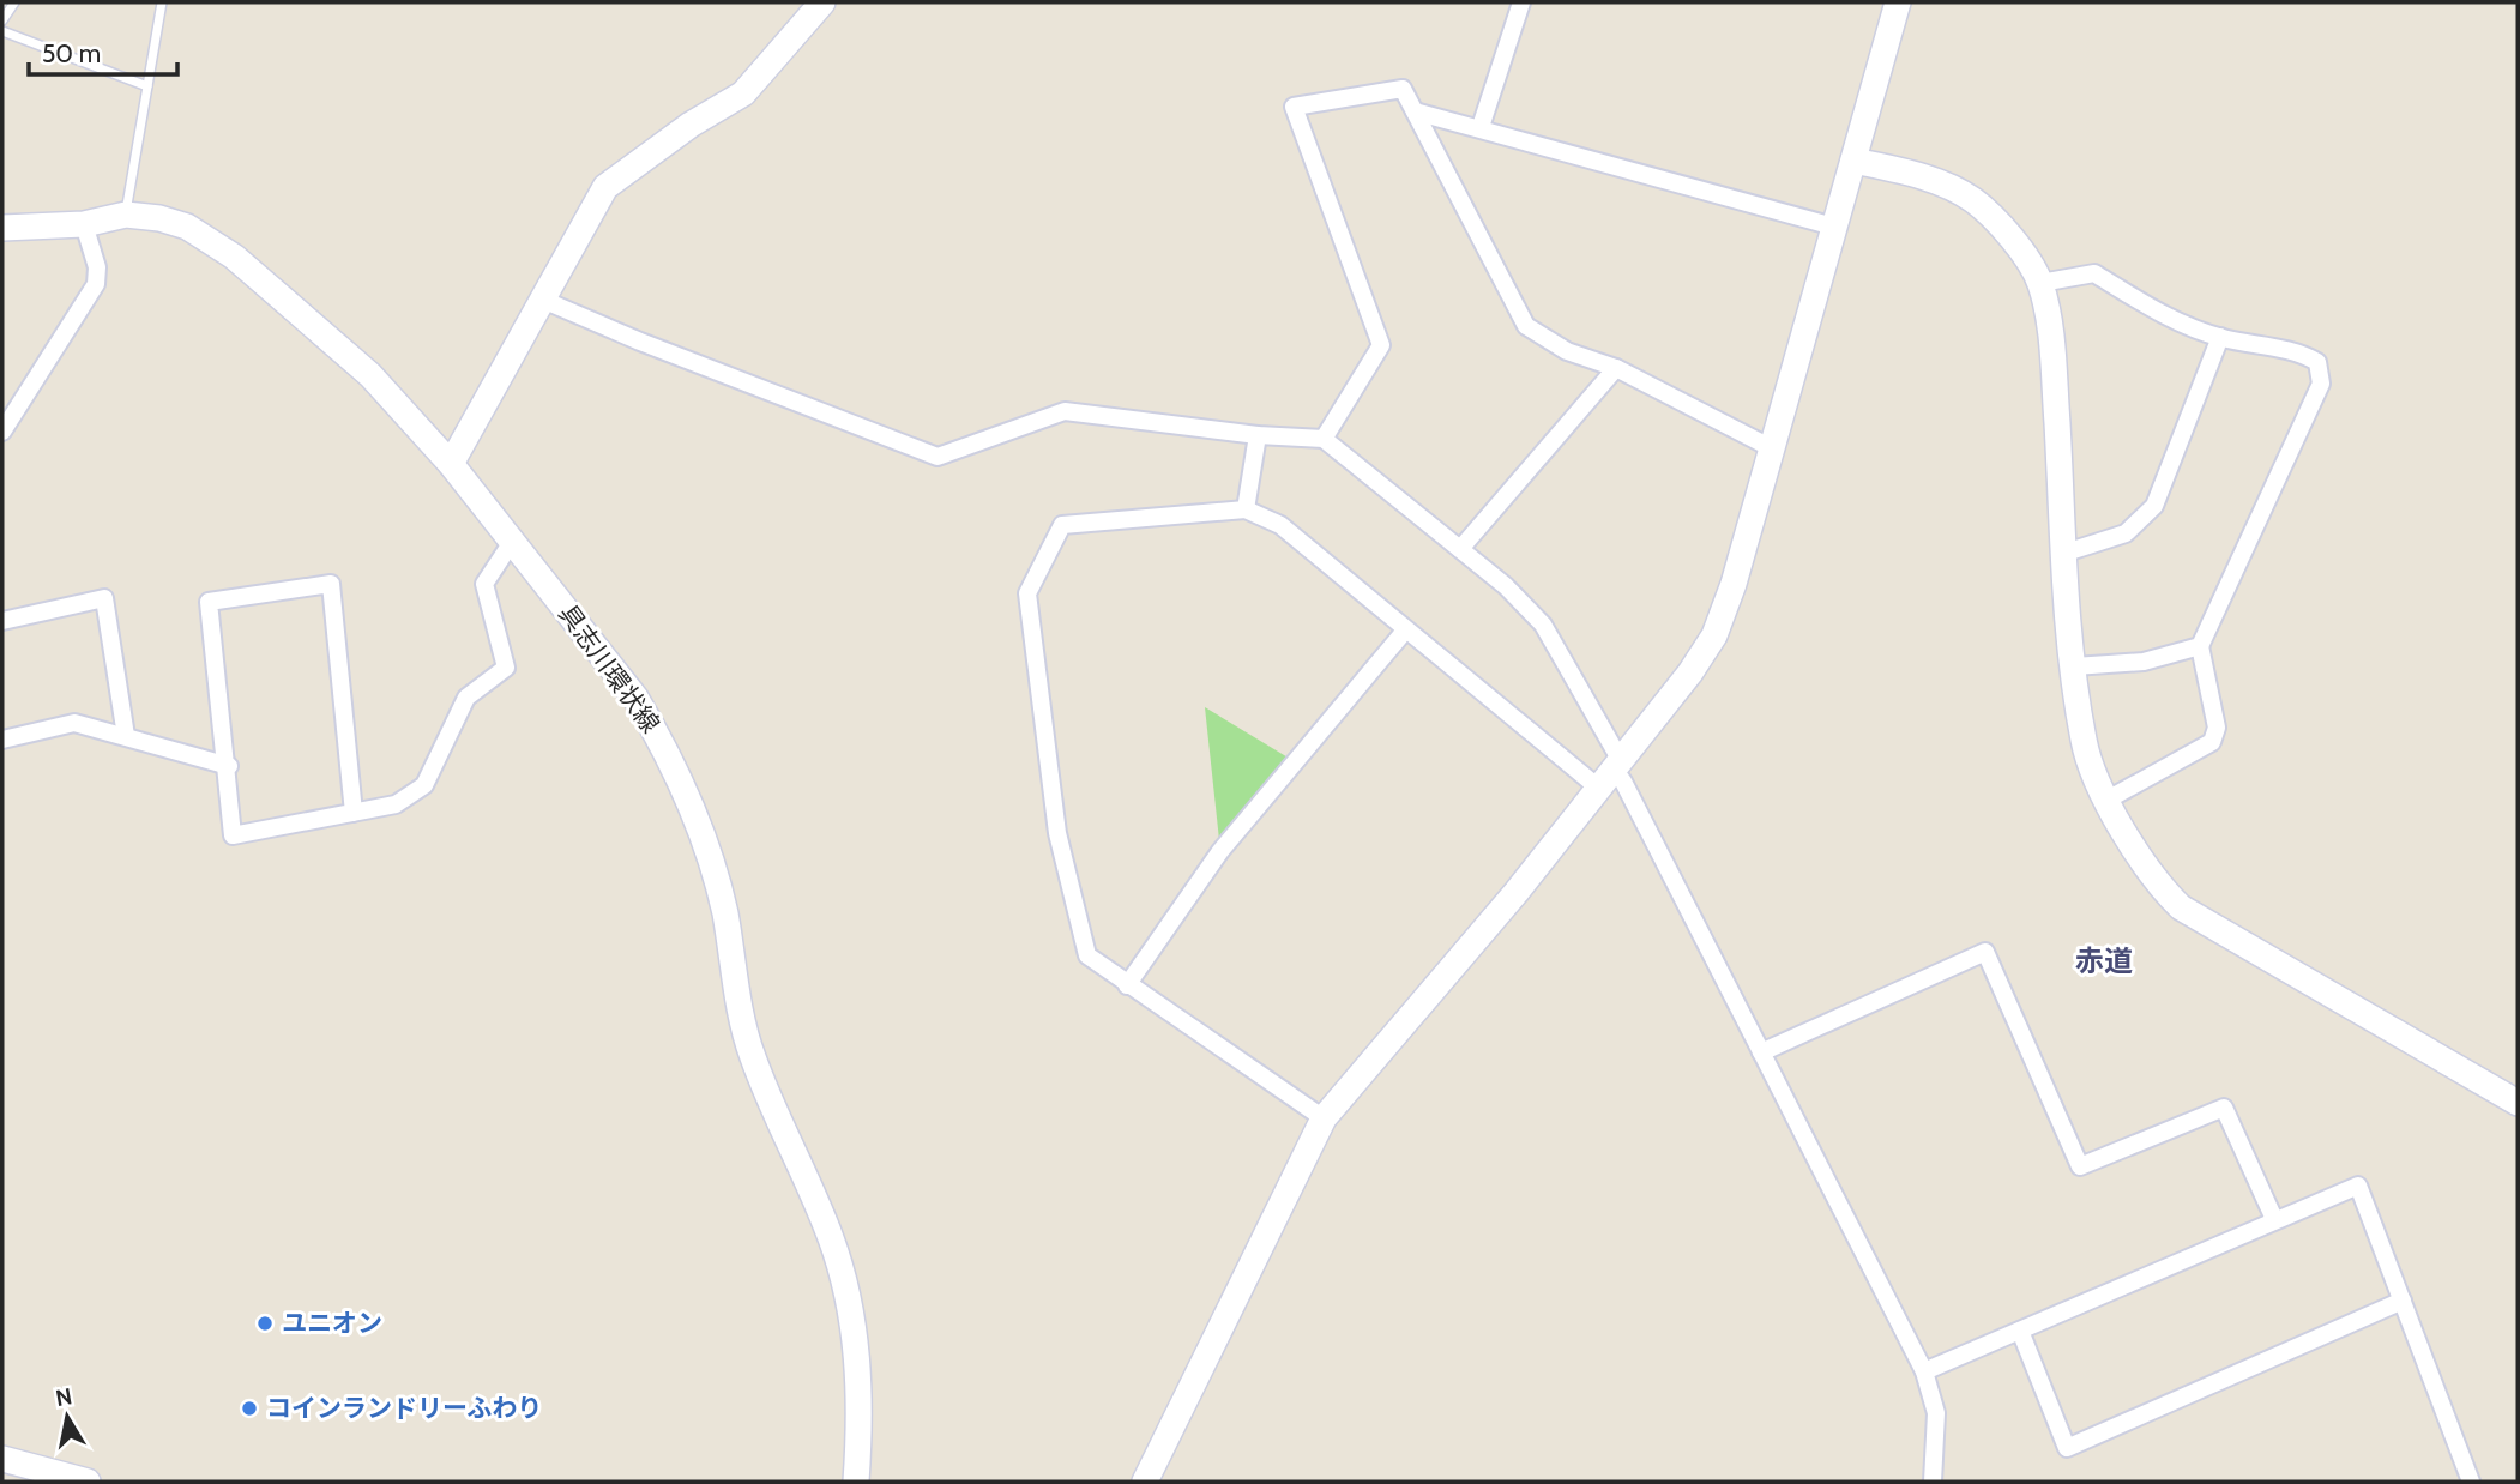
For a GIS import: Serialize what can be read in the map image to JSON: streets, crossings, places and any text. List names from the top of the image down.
{
  "streets": {
    "street": ["具志川環状線"]
  },
  "districts": ["赤道"],
  "places": ["ユニオン", "コインランドリーふわり"],
  "scale_bar": "50 m",
  "north": "top"
}
